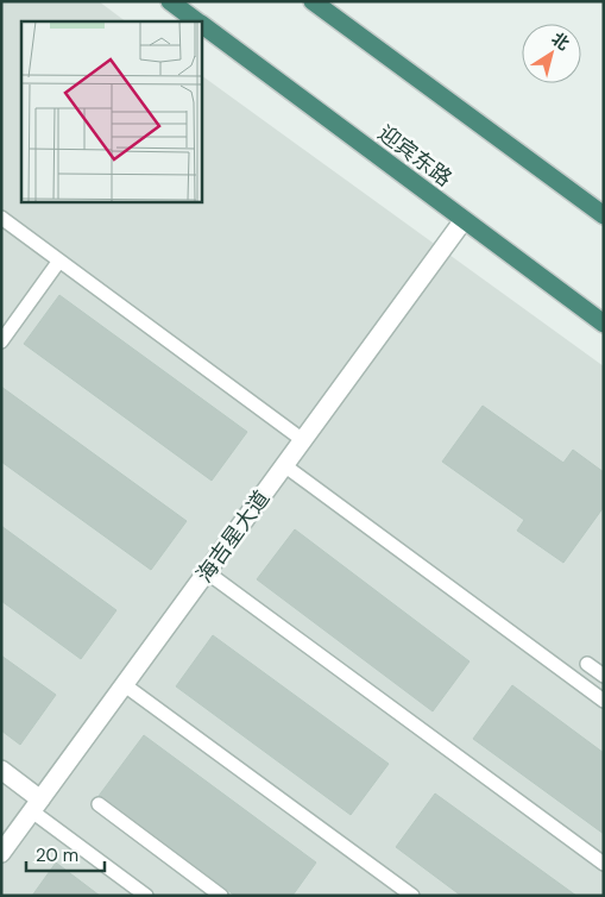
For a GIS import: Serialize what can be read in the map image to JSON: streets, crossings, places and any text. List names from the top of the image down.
{
  "streets": {
    "highway": ["迎宾东路"],
    "street": ["海吉星大道"]
  },
  "crossings": [
    ["迎宾东路", "海吉星大道"]
  ],
  "scale_bar": "20 m",
  "north": "top right"
}
